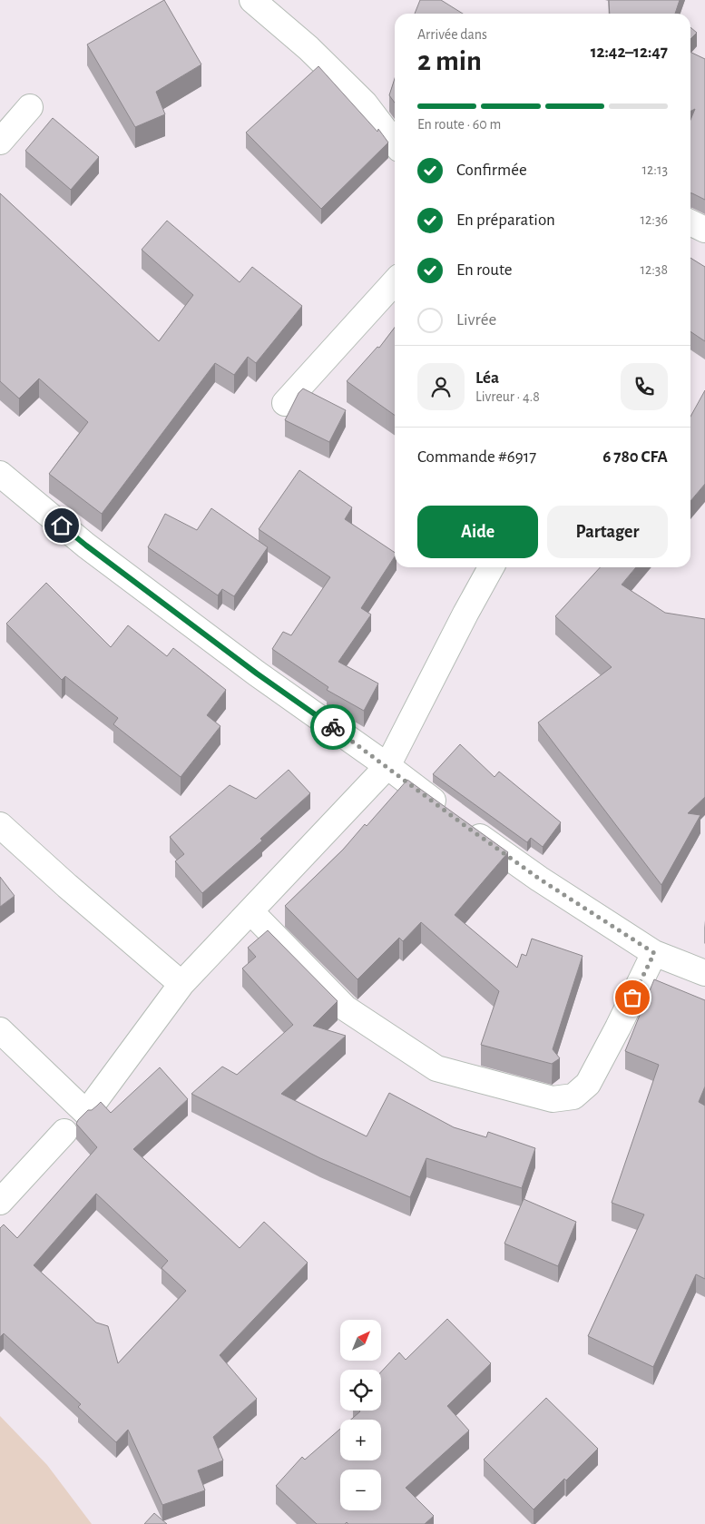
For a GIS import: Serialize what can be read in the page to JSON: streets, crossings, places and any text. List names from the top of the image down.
{
  "north": "top right",
  "page": {
    "heading": ["2 min", "Arrivée dans", "12:42–12:47"],
    "panel": [
      "Léa",
      "Livreur · 4.8",
      "Commande #6917",
      "6 780 CFA"
    ],
    "bar": "En route · 60 m",
    "list": [
      ["Confirmée", "12:13"],
      ["En préparation", "12:36"],
      ["En route", "12:38"],
      "Livrée"
    ],
    "buttons": ["Aide", "Partager"],
    "map_buttons": ["+", "−"]
  }
}
